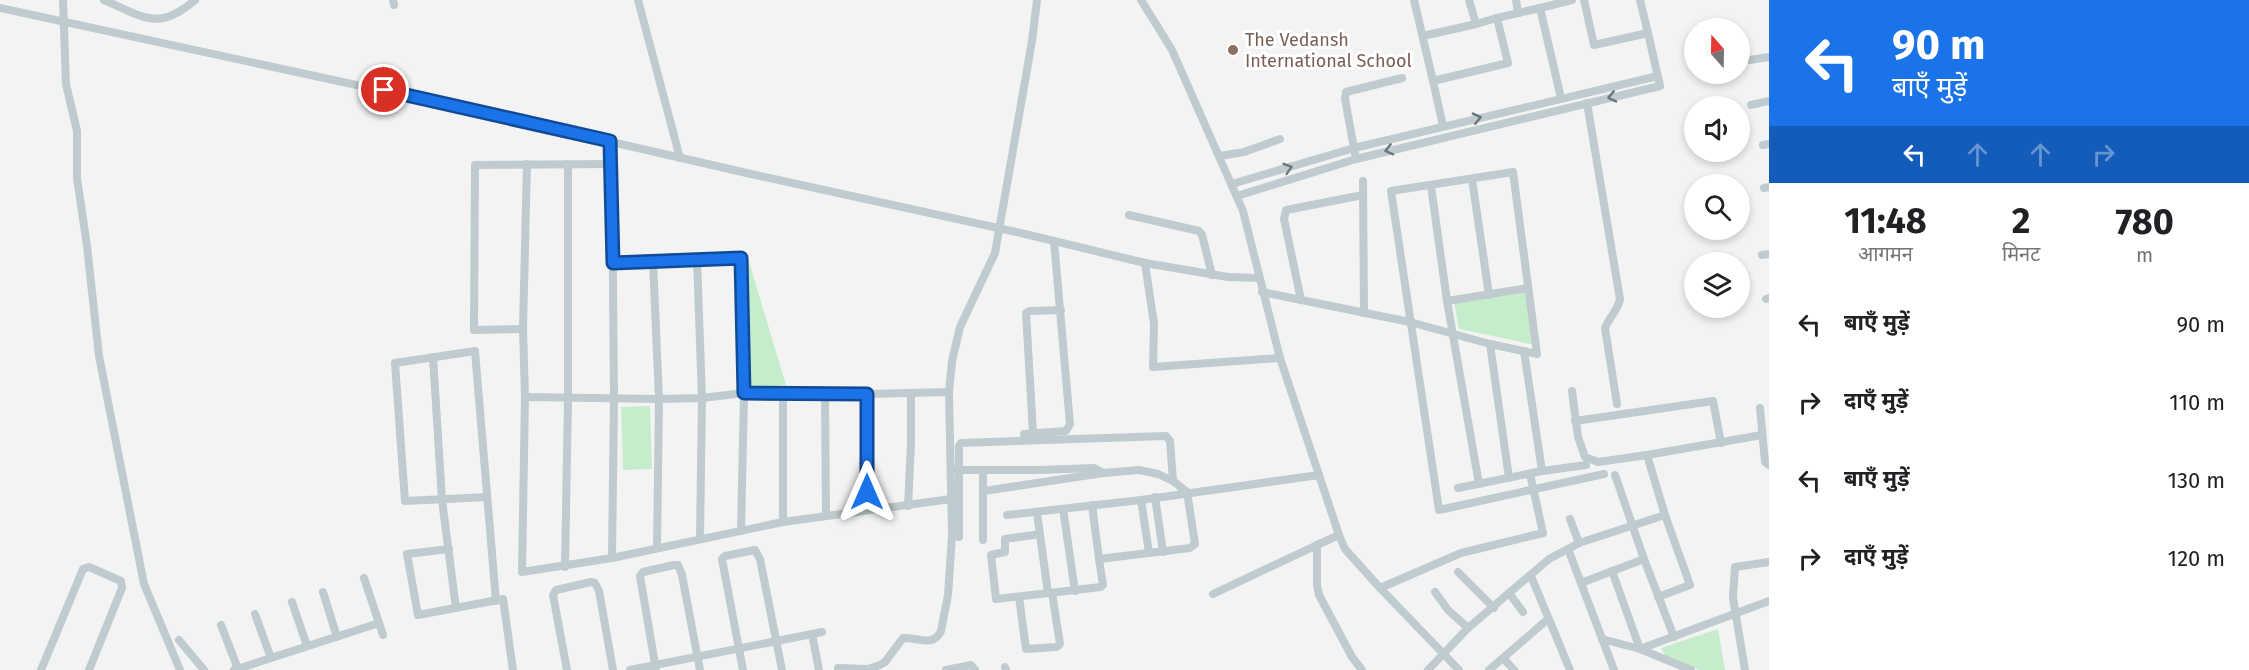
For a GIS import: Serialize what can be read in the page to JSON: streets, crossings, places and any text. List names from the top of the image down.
{
  "places": ["The Vedansh International School"],
  "north": "top",
  "page": {
    "turn": ["90 m", "बाएँ मुड़ें"],
    "eta": [
      "11:48",
      "आगमन",
      "2",
      "मिनट",
      "780",
      "m"
    ],
    "list": [
      {
        "name": "बाएँ मुड़ें",
        "value": "90 m"
      },
      {
        "name": "दाएँ मुड़ें",
        "value": "110 m"
      },
      {
        "name": "बाएँ मुड़ें",
        "value": "130 m"
      },
      {
        "name": "दाएँ मुड़ें",
        "value": "120 m"
      }
    ]
  }
}
